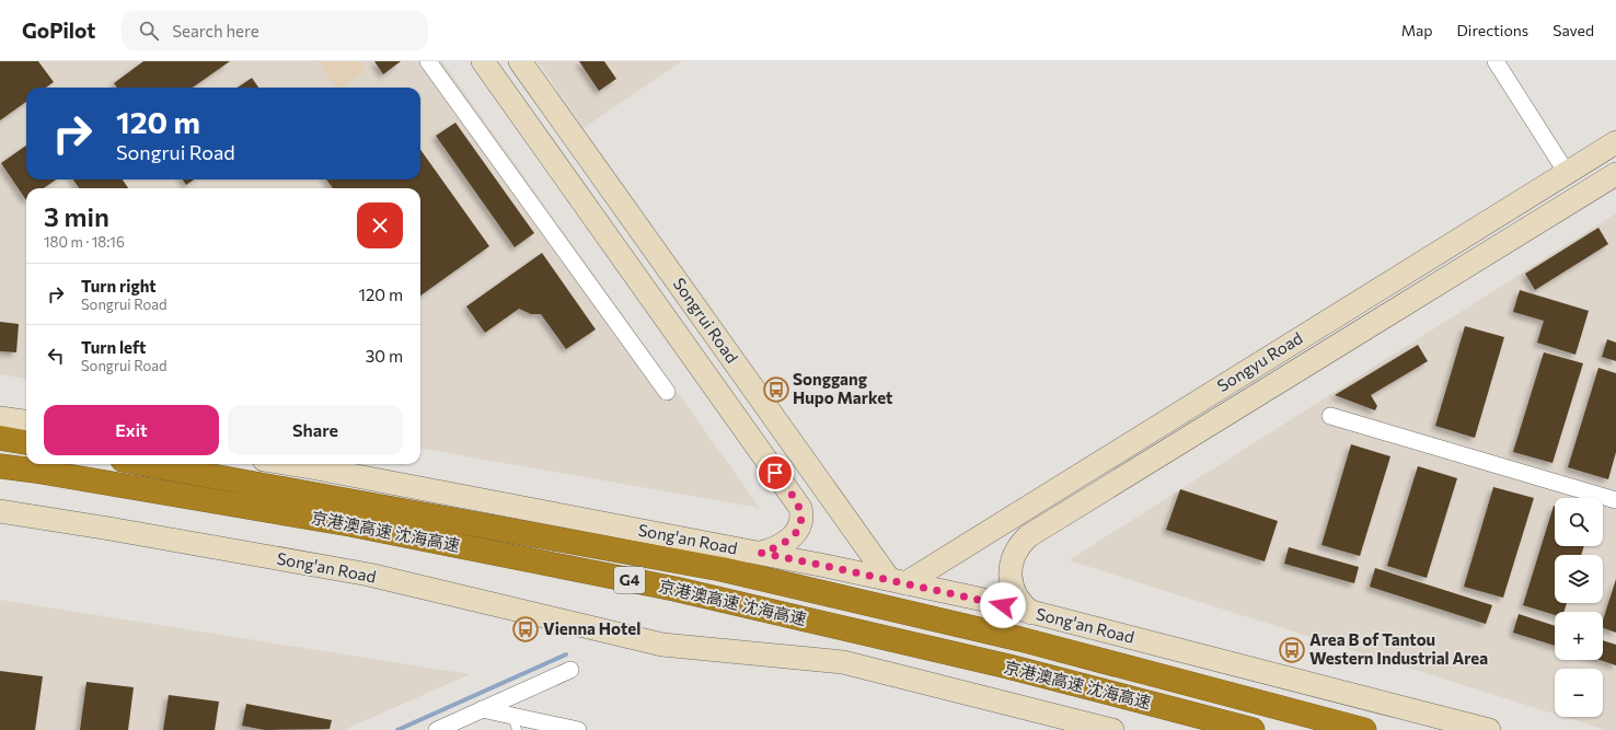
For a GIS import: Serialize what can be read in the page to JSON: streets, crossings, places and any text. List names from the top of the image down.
{
  "streets": {
    "highway": ["京港澳高速 沈海高速", "G4"],
    "street": ["Songrui Road", "Songyu Road", "Song'an Road"]
  },
  "crossings": [
    ["Songrui Road", "Songyu Road"],
    ["Songrui Road", "Song'an Road"],
    ["Songyu Road", "Song'an Road"]
  ],
  "places": {
    "bus stop": ["Songgang Hupo Market", "Vienna Hotel", "Area B of Tantou Western Industrial Area"]
  },
  "page": {
    "header": "GoPilot",
    "search": "Search here",
    "nav": ["Map", "Directions", "Saved"],
    "turn": ["120 m", "Songrui Road"],
    "heading": ["3 min", "180 m · 18:16"],
    "list": [
      {
        "name": "Turn right",
        "note": "Songrui Road",
        "value": "120 m"
      },
      {
        "name": "Turn left",
        "note": "Songrui Road",
        "value": "30 m"
      }
    ],
    "buttons": ["Exit", "Share"],
    "map_buttons": ["+", "−"]
  }
}
